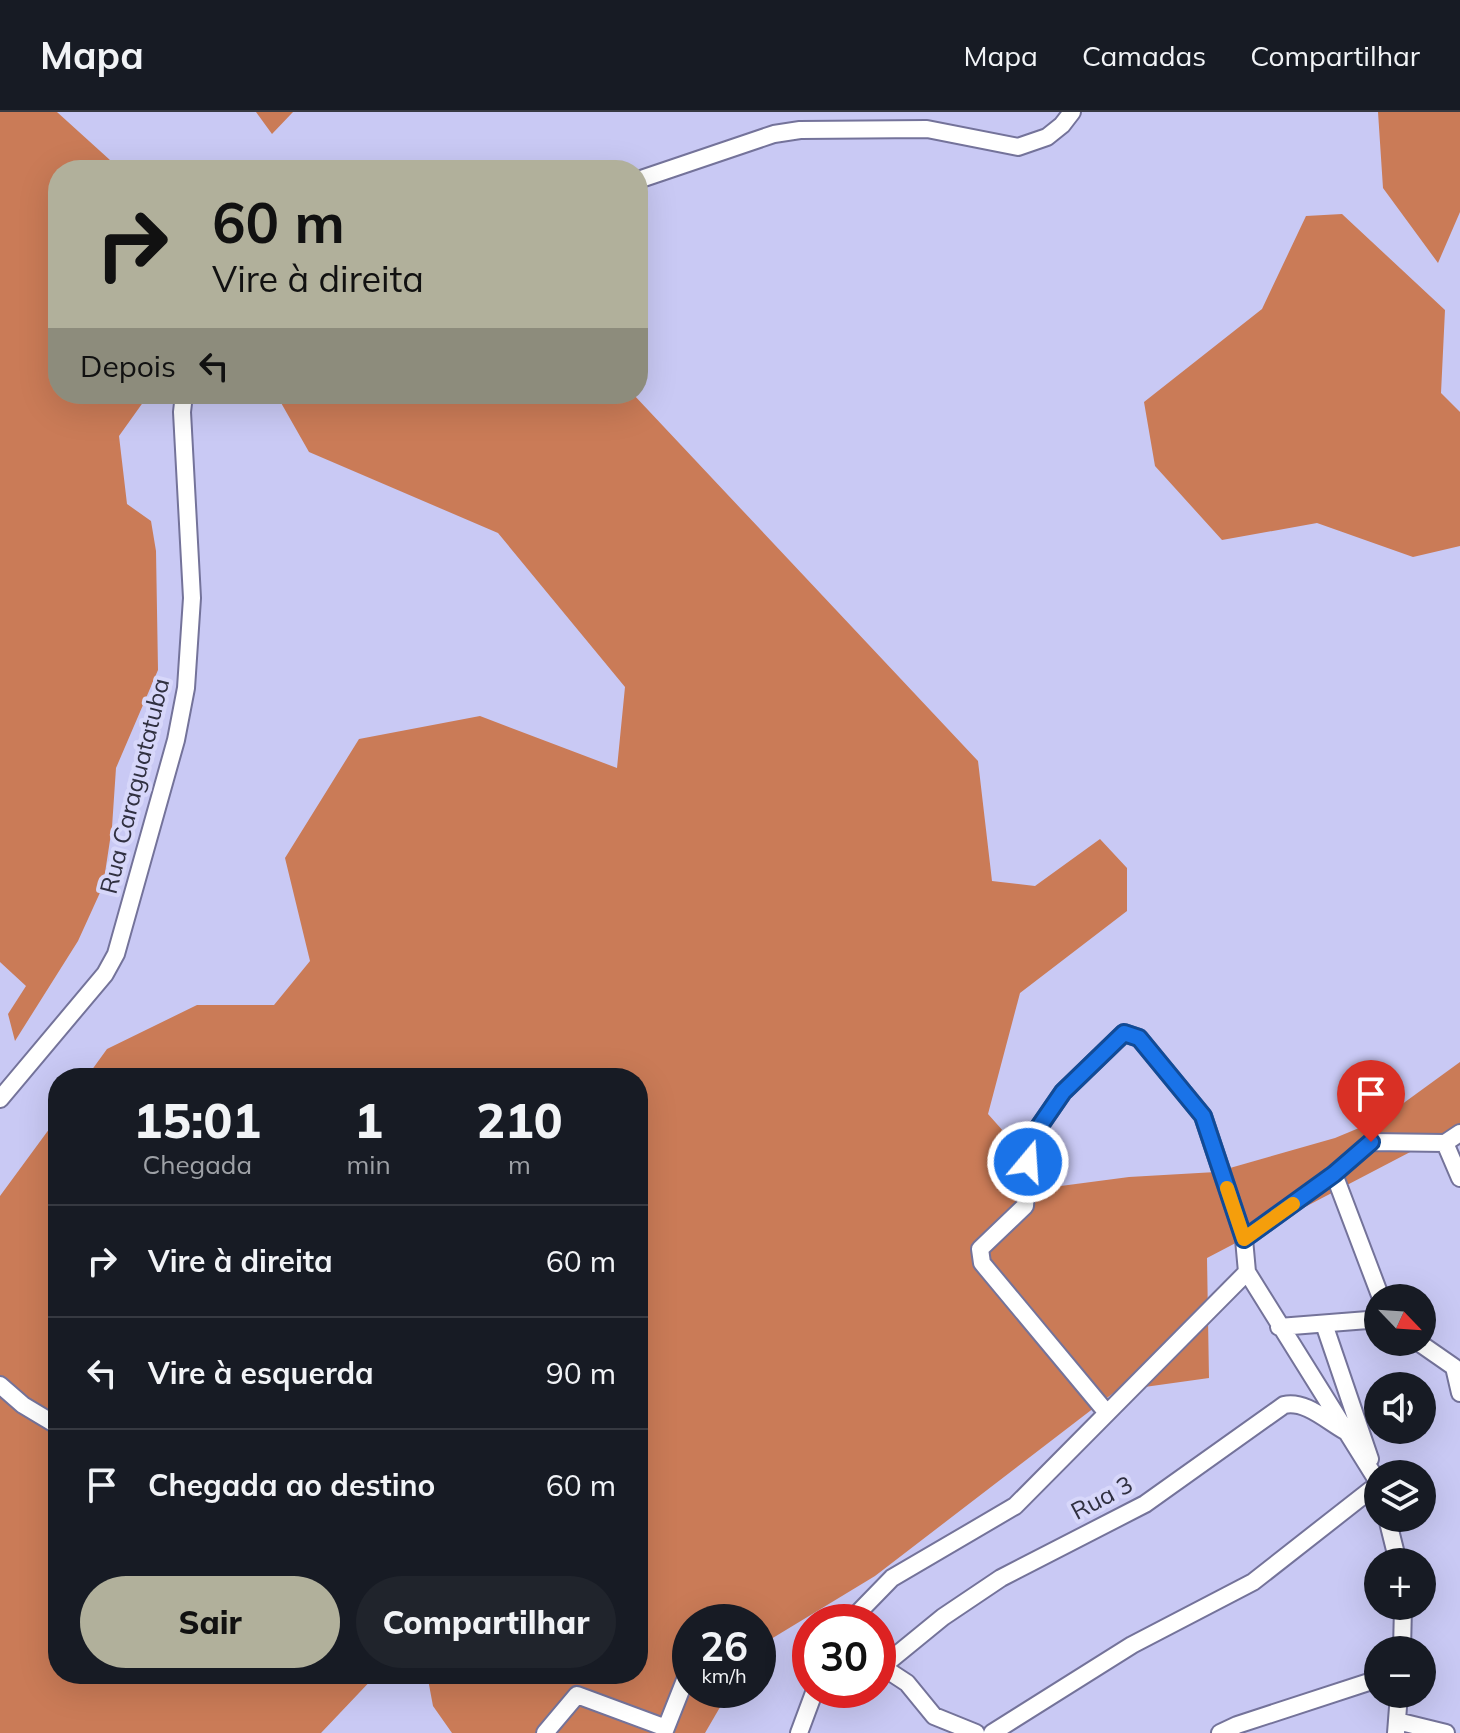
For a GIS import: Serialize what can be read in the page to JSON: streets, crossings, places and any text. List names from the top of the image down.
{
  "streets": {
    "street": ["Rua Caraguatatuba", "Rua 3"]
  },
  "north": "bottom right",
  "page": {
    "header": "Mapa",
    "nav": ["Mapa", "Camadas", "Compartilhar"],
    "turn": ["60 m", "Vire à direita"],
    "then": "Depois",
    "eta": [
      "15:01",
      "Chegada",
      "1",
      "min",
      "210",
      "m"
    ],
    "list": [
      {
        "name": "Vire à direita",
        "value": "60 m"
      },
      {
        "name": "Vire à esquerda",
        "value": "90 m"
      },
      {
        "name": "Chegada ao destino",
        "value": "60 m"
      }
    ],
    "map_buttons": ["+", "−"],
    "buttons": ["Sair", "Compartilhar"],
    "speed": "26 km/h",
    "limit": "30"
  }
}
